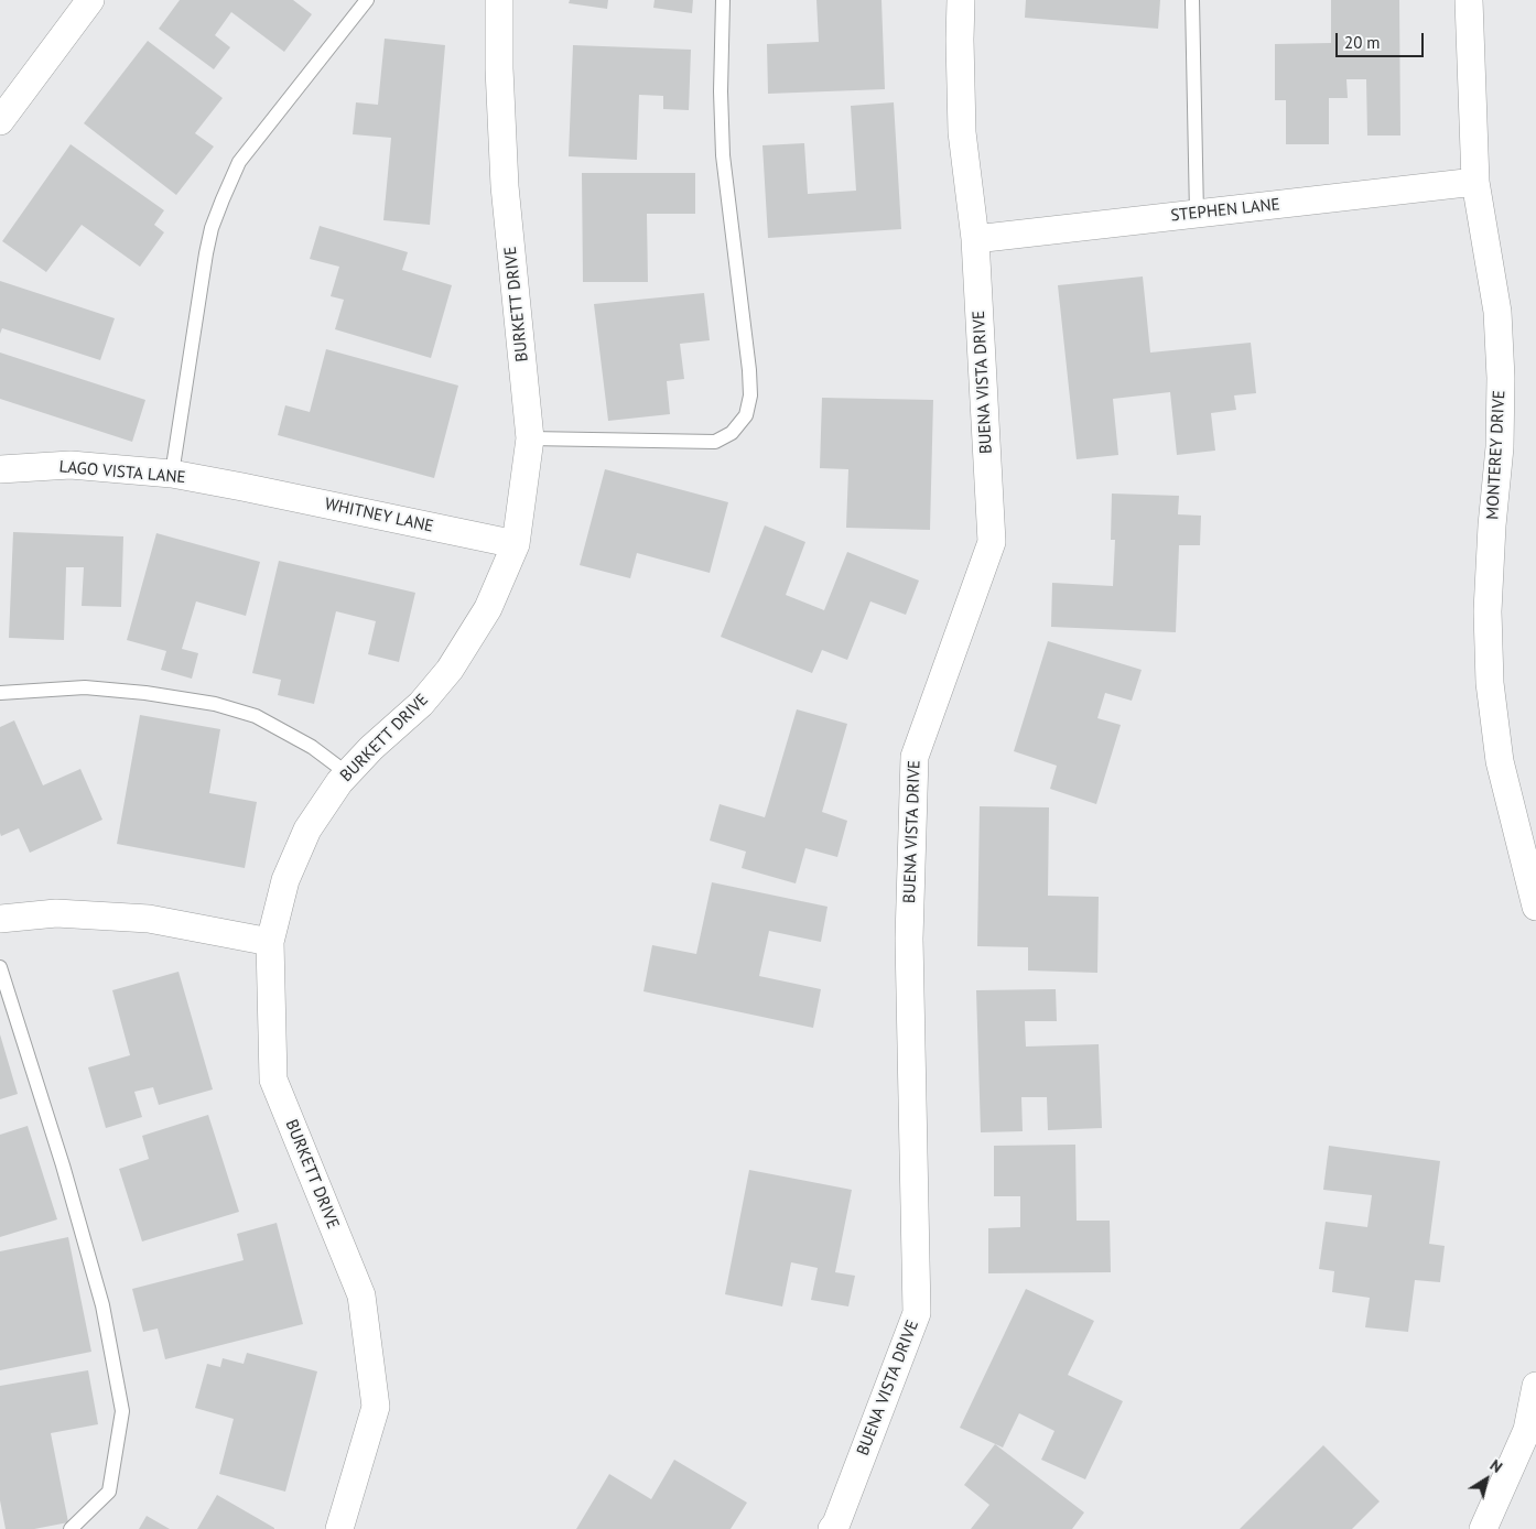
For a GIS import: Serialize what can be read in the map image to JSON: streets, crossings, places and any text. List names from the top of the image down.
{
  "streets": {
    "street": [
      "STEPHEN LANE",
      "BURKETT DRIVE",
      "BUENA VISTA DRIVE",
      "MONTEREY DRIVE",
      "LAGO VISTA LANE",
      "WHITNEY LANE"
    ]
  },
  "crossings": [
    ["STEPHEN LANE", "BUENA VISTA DRIVE"],
    ["STEPHEN LANE", "MONTEREY DRIVE"],
    ["BURKETT DRIVE", "WHITNEY LANE"],
    ["LAGO VISTA LANE", "WHITNEY LANE"]
  ],
  "scale_bar": "20 m",
  "north": "top right"
}
